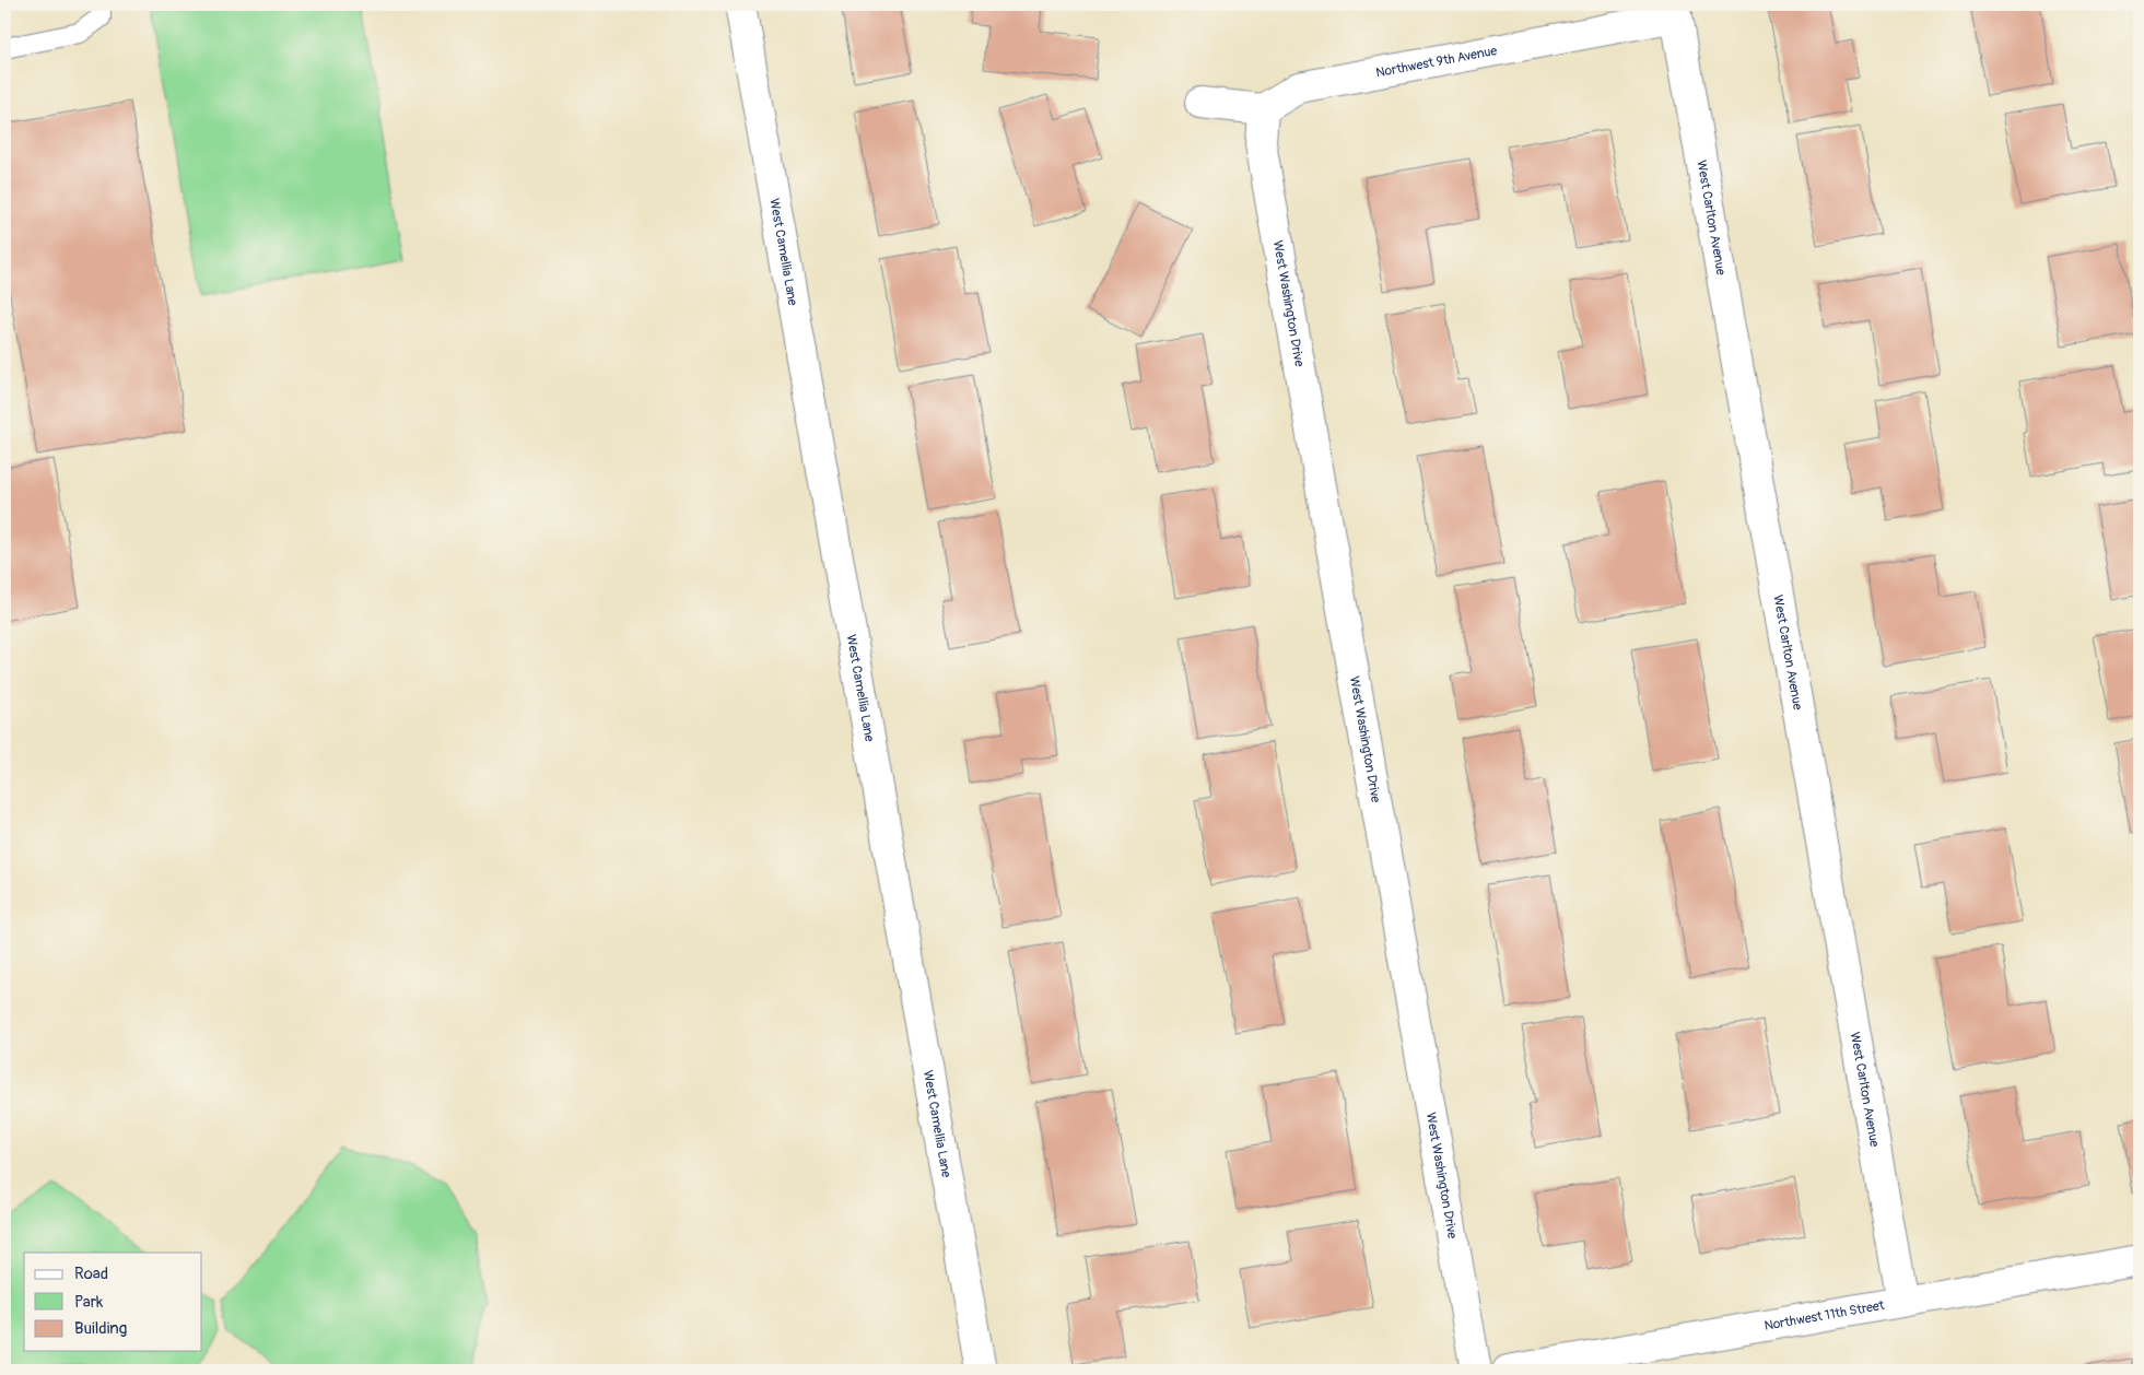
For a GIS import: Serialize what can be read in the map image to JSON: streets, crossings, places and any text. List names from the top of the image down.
{
  "streets": {
    "street": [
      "Northwest 9th Avenue",
      "West Carlton Avenue",
      "West Camellia Lane",
      "West Washington Drive",
      "Northwest 11th Street"
    ]
  },
  "crossings": [
    ["Northwest 9th Avenue", "West Carlton Avenue"],
    ["Northwest 9th Avenue", "West Washington Drive"],
    ["West Carlton Avenue", "Northwest 11th Street"]
  ],
  "legend": ["Road", "Park", "Building"]
}
